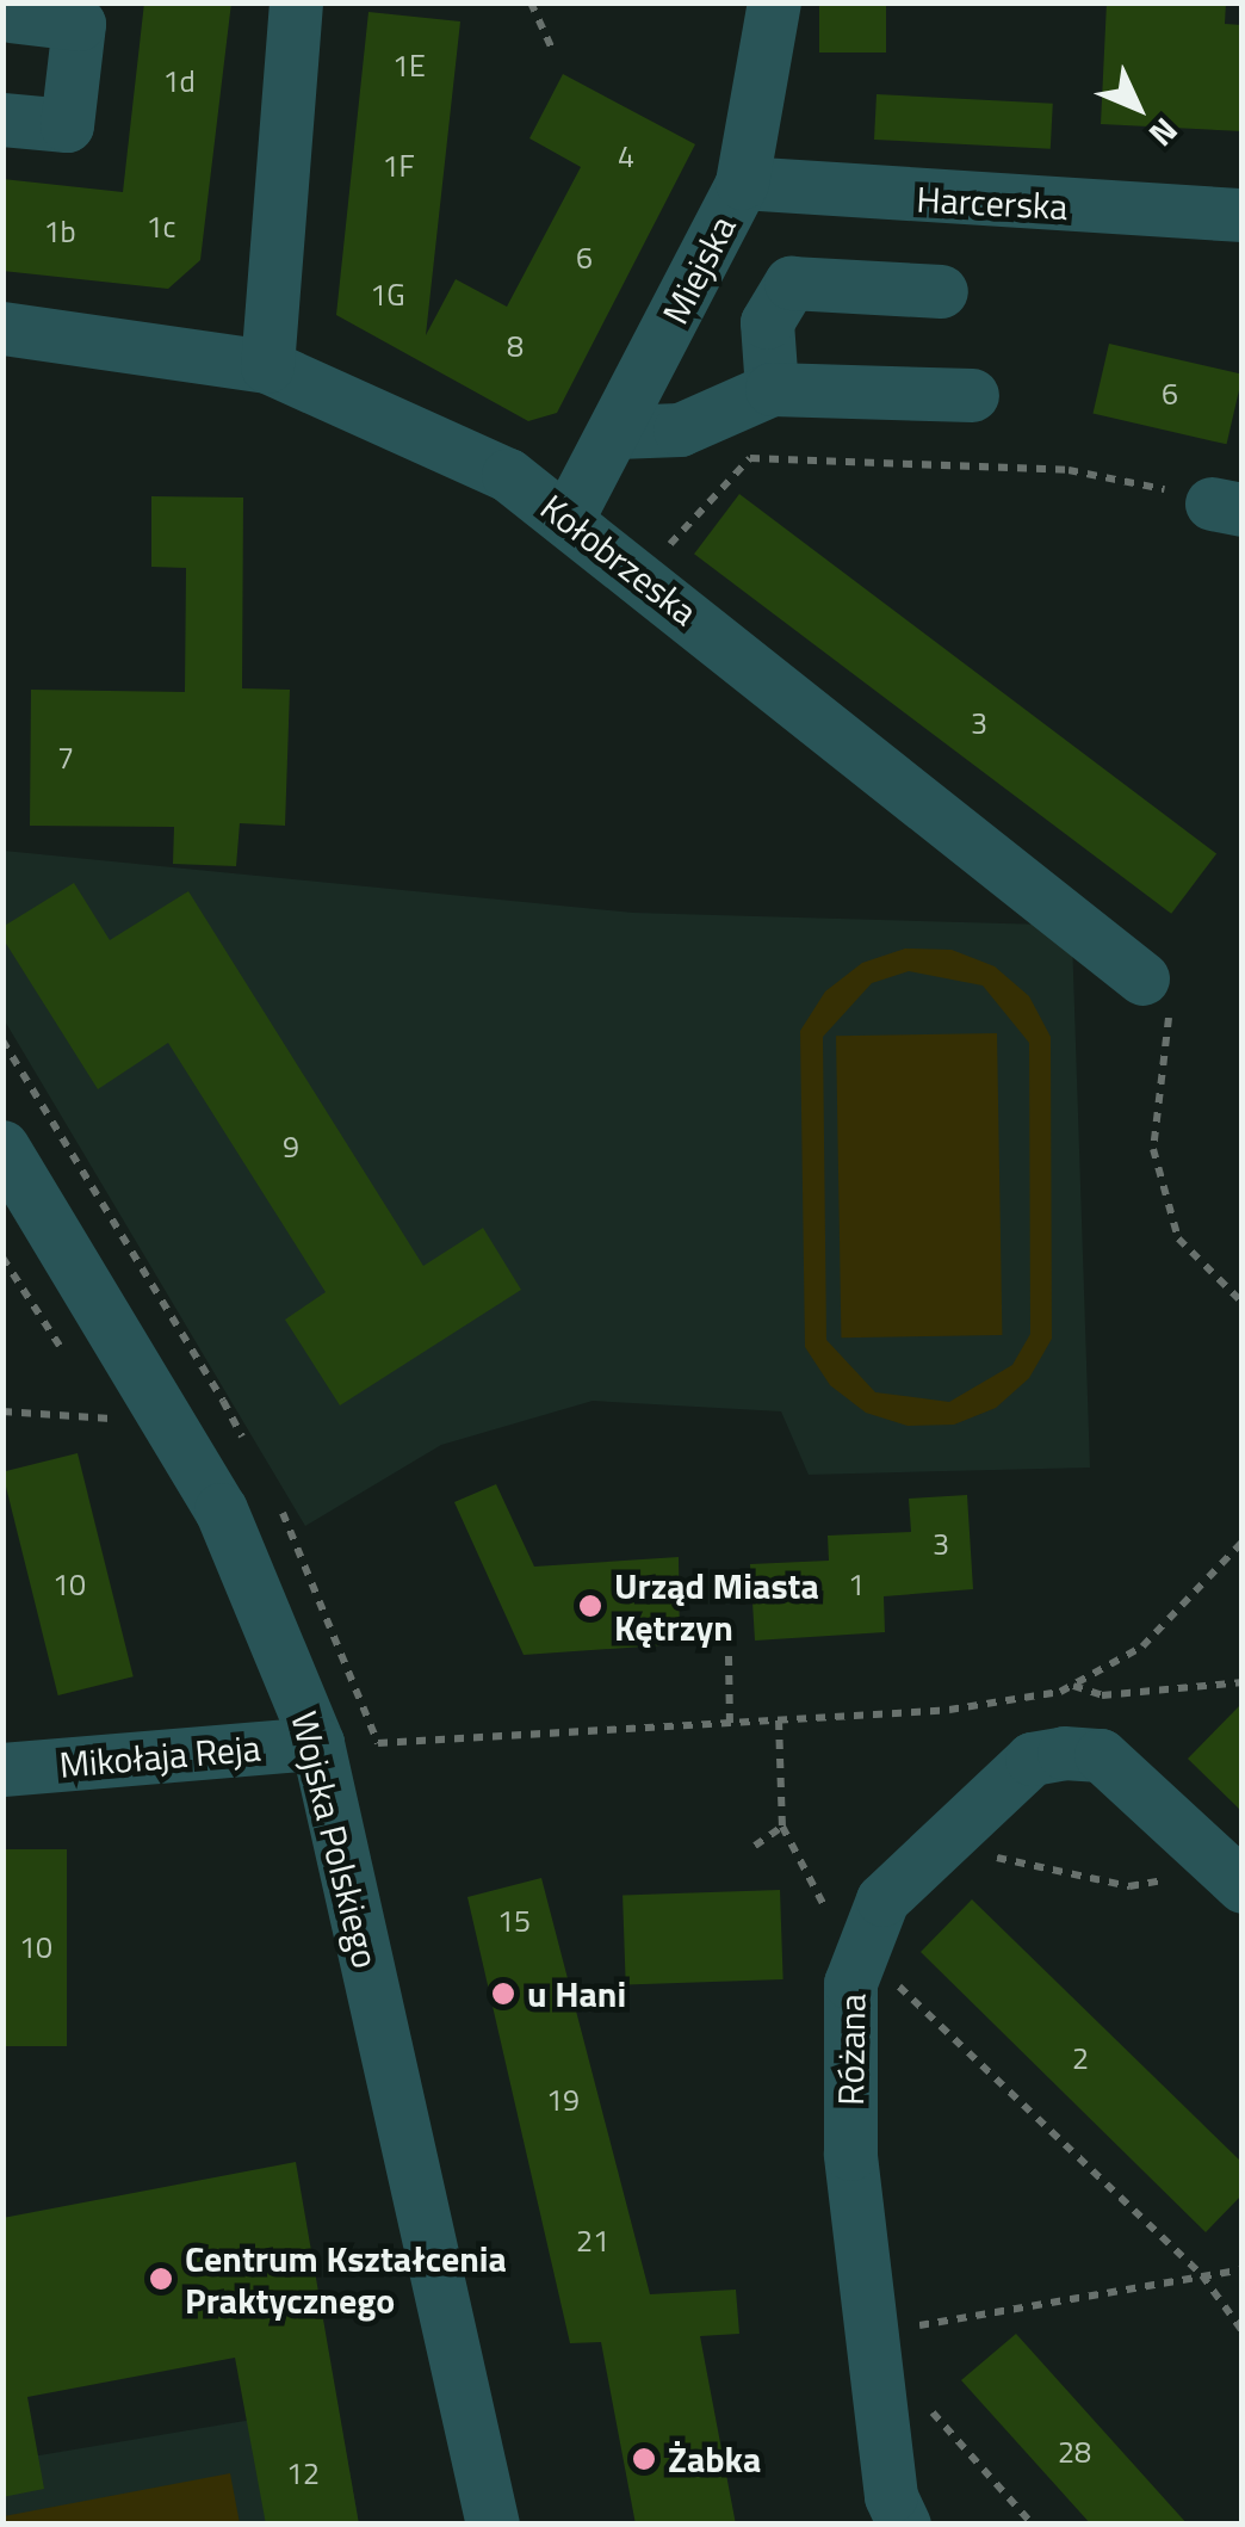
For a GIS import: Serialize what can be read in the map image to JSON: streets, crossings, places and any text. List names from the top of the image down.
{
  "streets": {
    "street": [
      "Harcerska",
      "Miejska",
      "Kołobrzeska",
      "Mikołaja Reja",
      "Wojska Polskiego",
      "Różana"
    ]
  },
  "crossings": [
    ["Harcerska", "Miejska"],
    ["Miejska", "Kołobrzeska"],
    ["Mikołaja Reja", "Wojska Polskiego"]
  ],
  "places": [
    "Urząd Miasta Kętrzyn",
    "u Hani",
    "Centrum Kształcenia Praktycznego",
    "Żabka"
  ],
  "house_numbers": [
    "1E",
    "1d",
    "4",
    "1F",
    "1c",
    "1b",
    "6",
    "1G",
    "8",
    "6",
    "3",
    "7",
    "9",
    "3",
    "10",
    "1",
    "15",
    "10",
    "2",
    "19",
    "21",
    "28",
    "12"
  ],
  "north": "bottom right"
}
